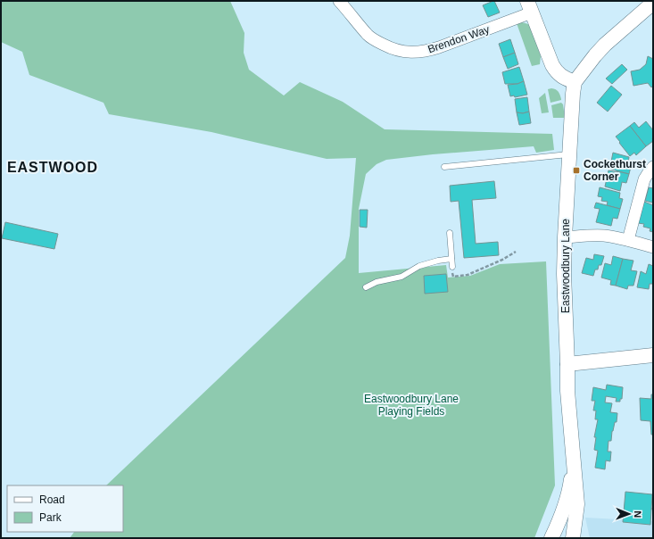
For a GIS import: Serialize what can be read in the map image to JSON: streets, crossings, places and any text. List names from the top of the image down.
{
  "streets": {
    "street": ["Brendon Way", "Eastwoodbury Lane"]
  },
  "districts": ["EASTWOOD"],
  "parks": ["Eastwoodbury Lane Playing Fields"],
  "places": {
    "transit": ["Cockethurst Corner"]
  },
  "legend": ["Road", "Park"],
  "north": "right"
}
